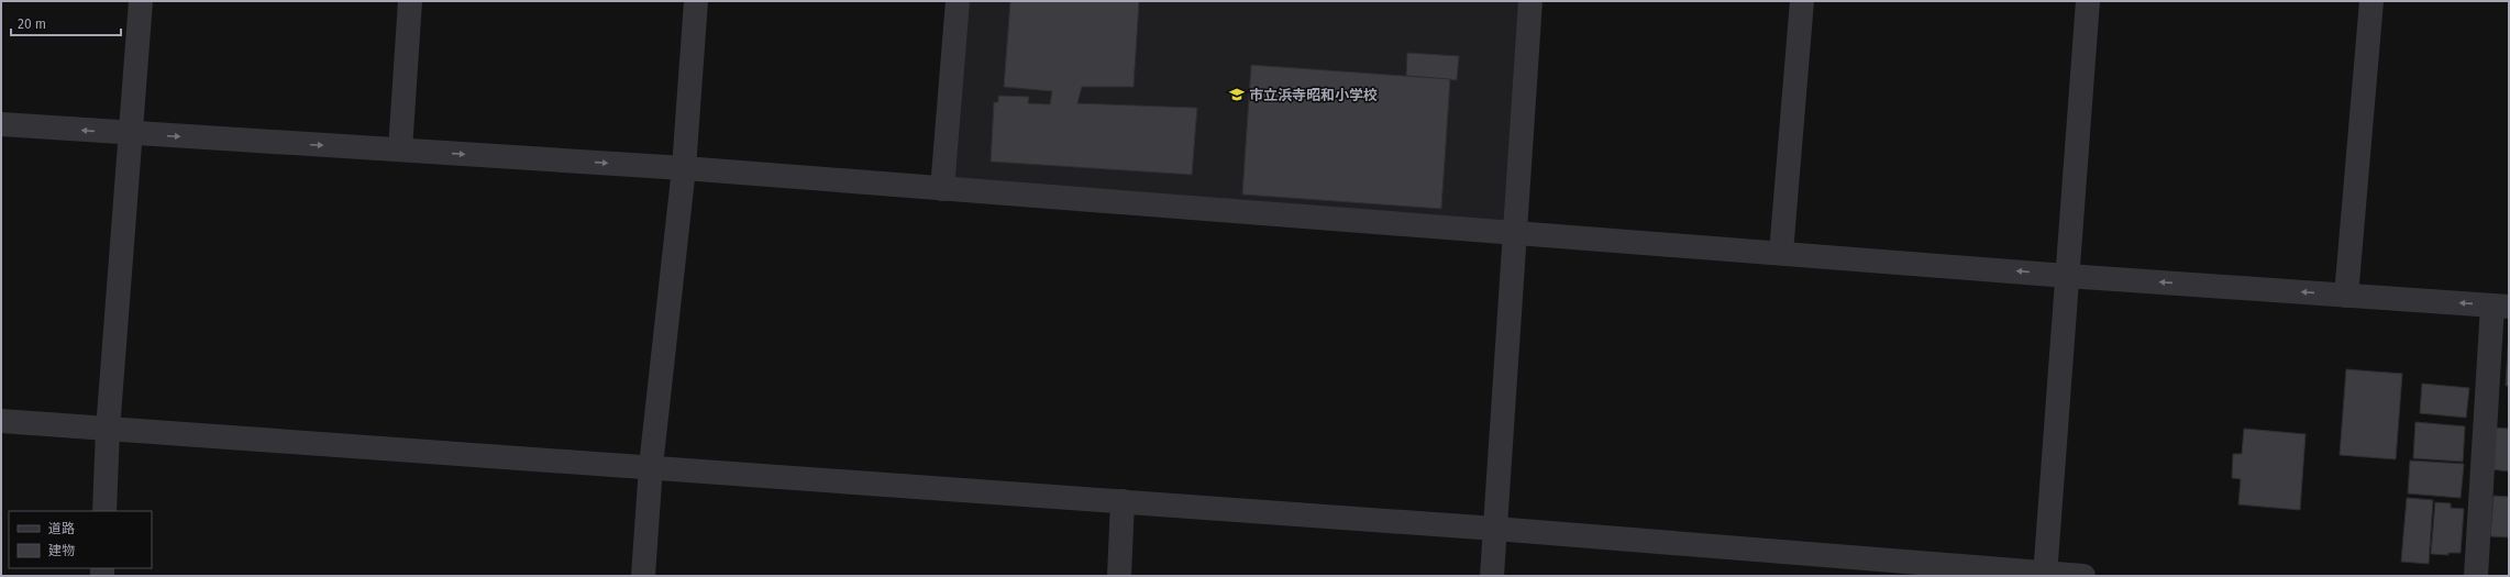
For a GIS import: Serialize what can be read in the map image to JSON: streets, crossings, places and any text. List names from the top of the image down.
{
  "places": {
    "school or university": ["市立浜寺昭和小学校"]
  },
  "legend": ["道路", "建物"],
  "scale_bar": "20 m"
}
